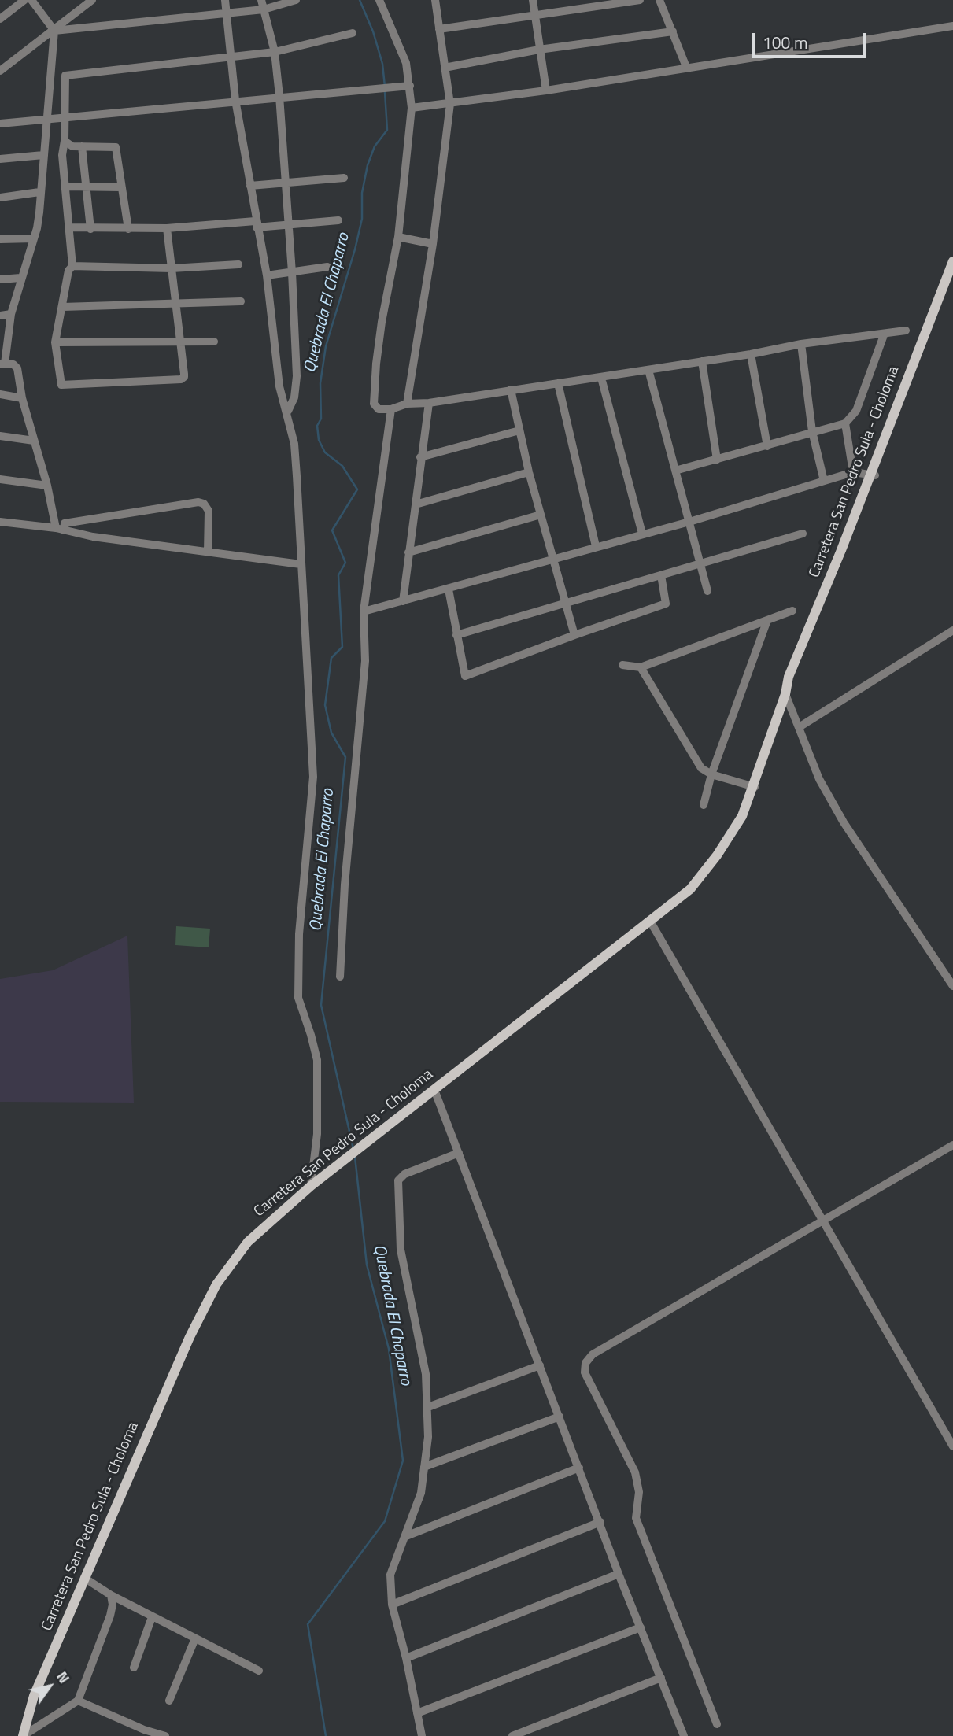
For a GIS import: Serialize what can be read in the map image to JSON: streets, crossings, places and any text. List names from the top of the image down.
{
  "streets": {
    "main road": ["Carretera San Pedro Sula - Choloma"]
  },
  "water": ["Quebrada El Chaparro"],
  "scale_bar": "100 m",
  "north": "top right"
}
